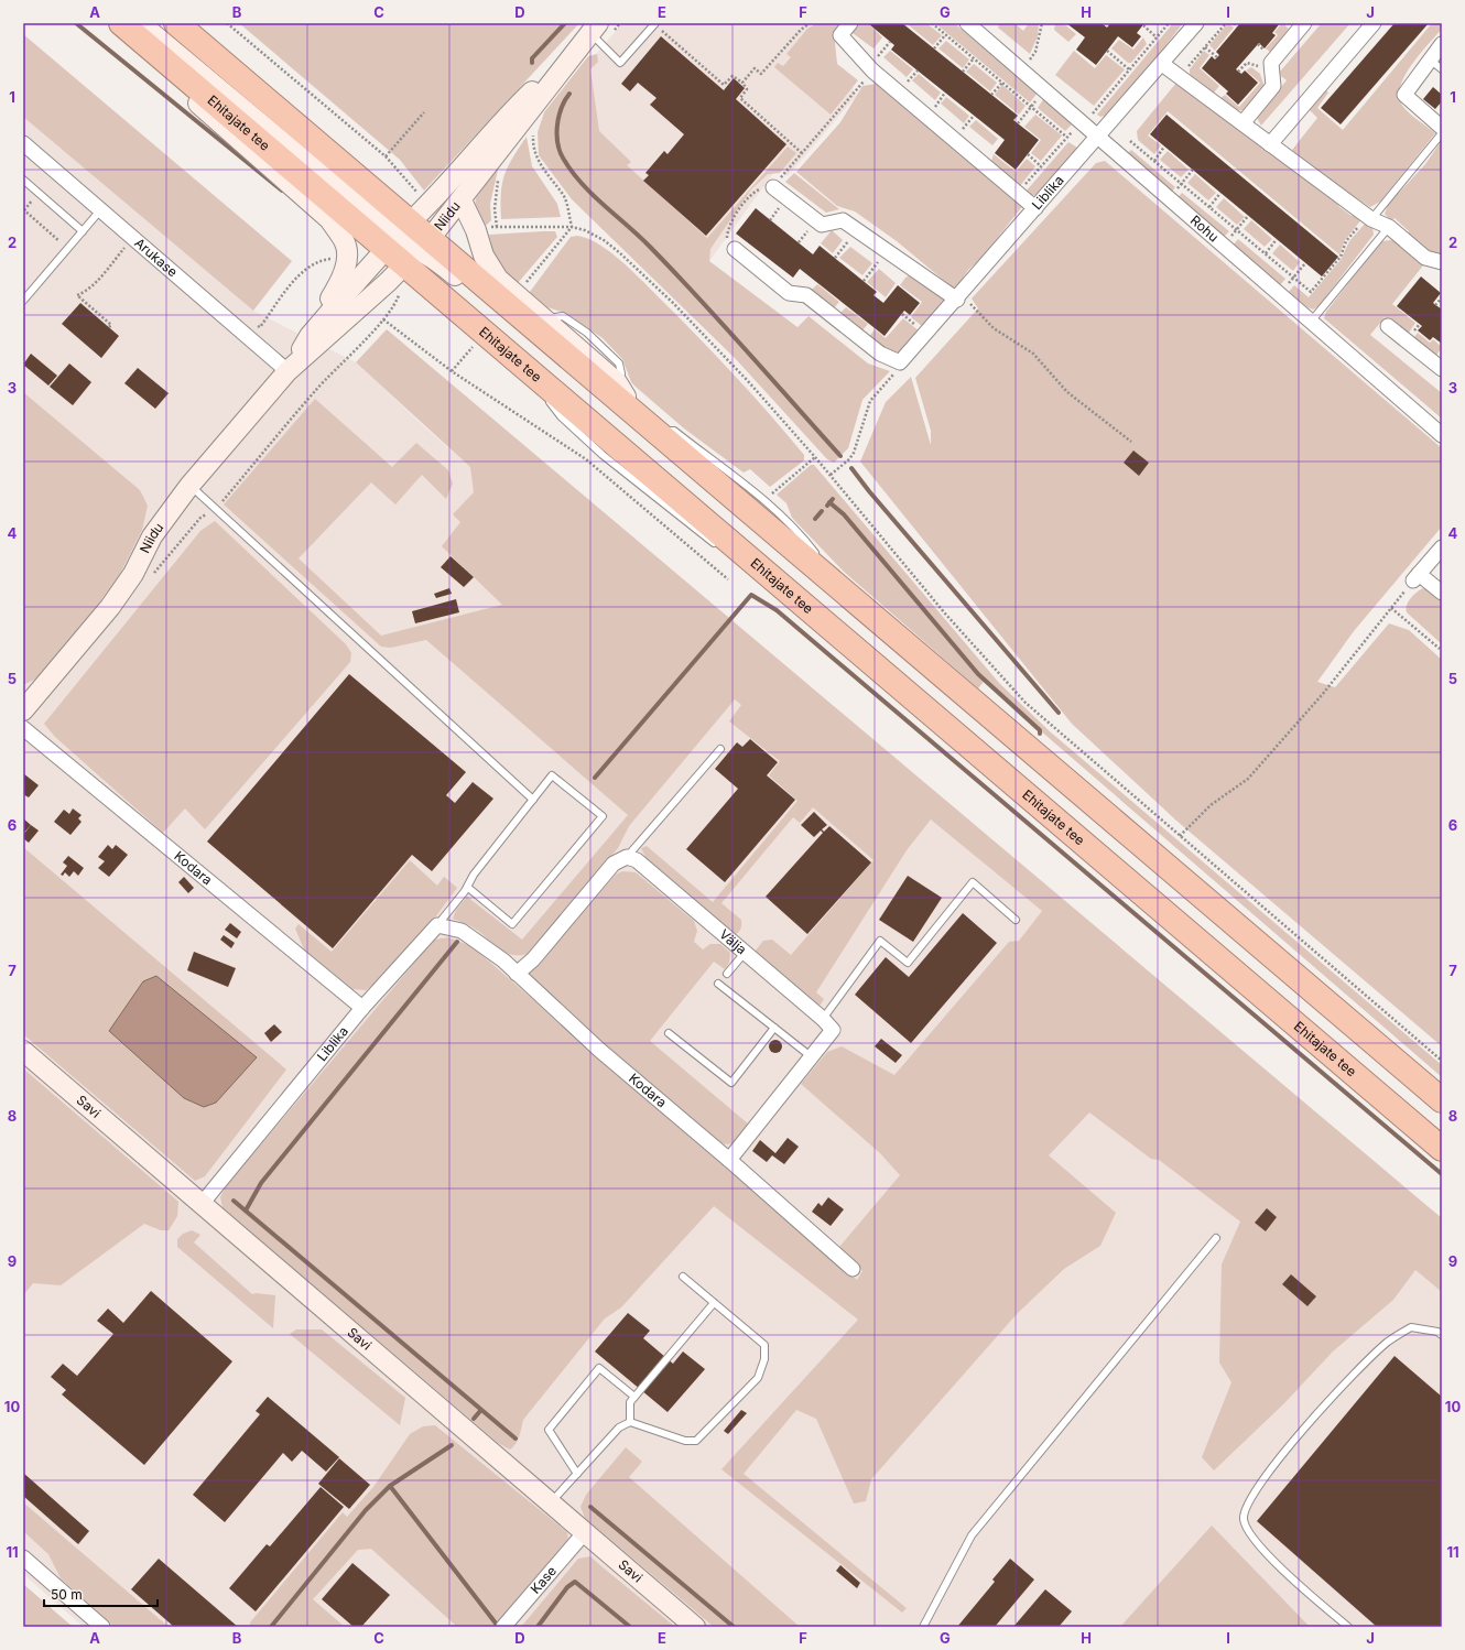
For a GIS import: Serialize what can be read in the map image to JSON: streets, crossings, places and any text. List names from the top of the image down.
{
  "streets": {
    "highway": ["Ehitajate tee"],
    "street": [
      "Liblika",
      "Niidu",
      "Rohu",
      "Arukase",
      "Kodara",
      "Välja",
      "Savi",
      "Kase"
    ]
  },
  "crossings": [
    ["Ehitajate tee", "Niidu"],
    ["Liblika", "Rohu"],
    ["Liblika", "Kodara"],
    ["Liblika", "Savi"],
    ["Niidu", "Arukase"],
    ["Savi", "Kase"]
  ],
  "scale_bar": "50 m",
  "grid": {
    "columns": [
      "A",
      "B",
      "C",
      "D",
      "E",
      "F",
      "G",
      "H",
      "I",
      "J"
    ],
    "rows": [
      "1",
      "2",
      "3",
      "4",
      "5",
      "6",
      "7",
      "8",
      "9",
      "10",
      "11"
    ]
  }
}
